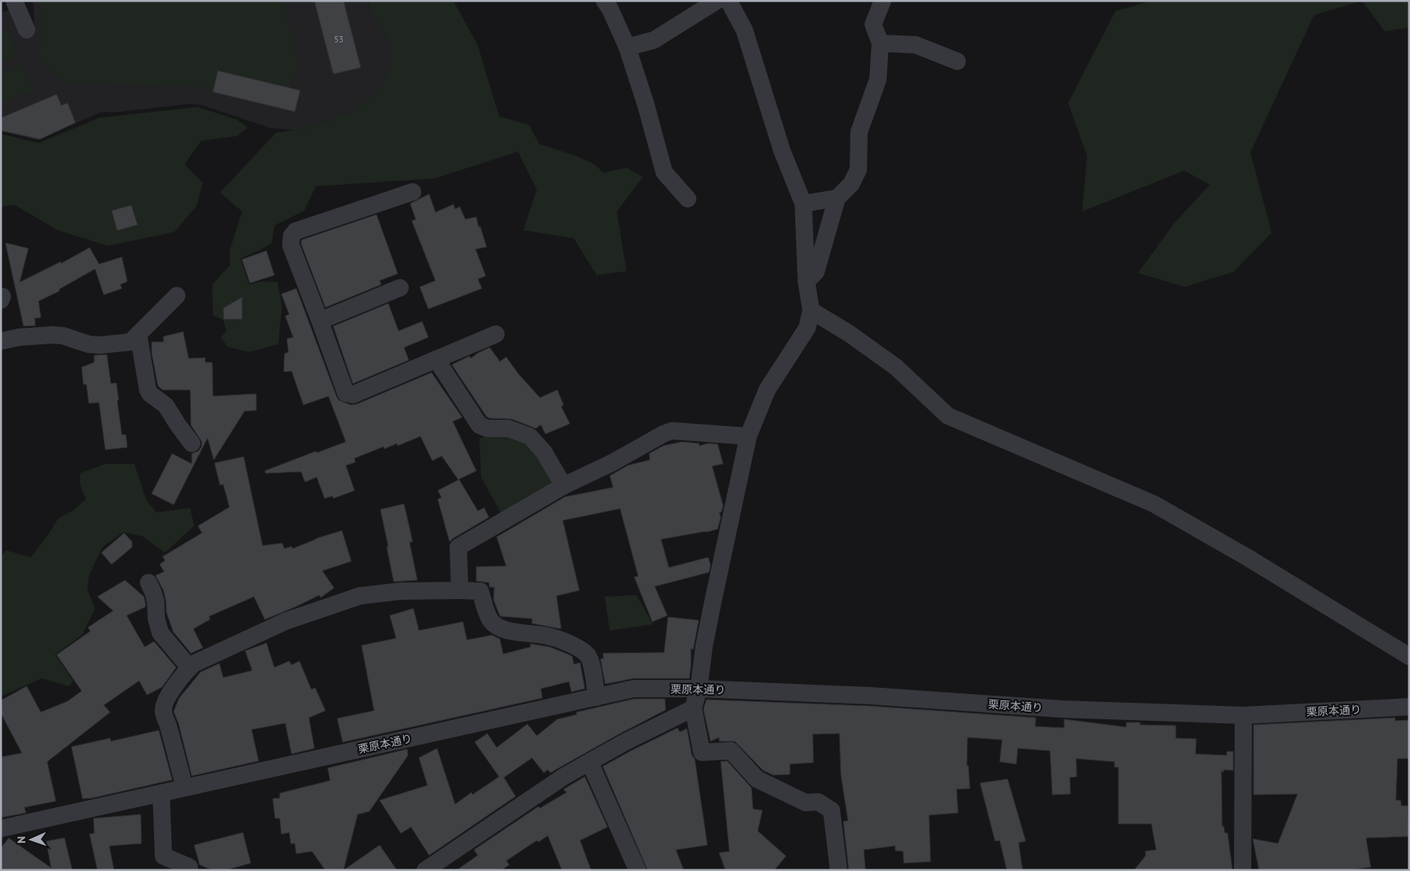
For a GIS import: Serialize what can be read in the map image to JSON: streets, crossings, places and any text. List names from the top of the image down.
{
  "streets": {
    "street": ["栗原本通り"]
  },
  "house_numbers": ["53"],
  "north": "left"
}
